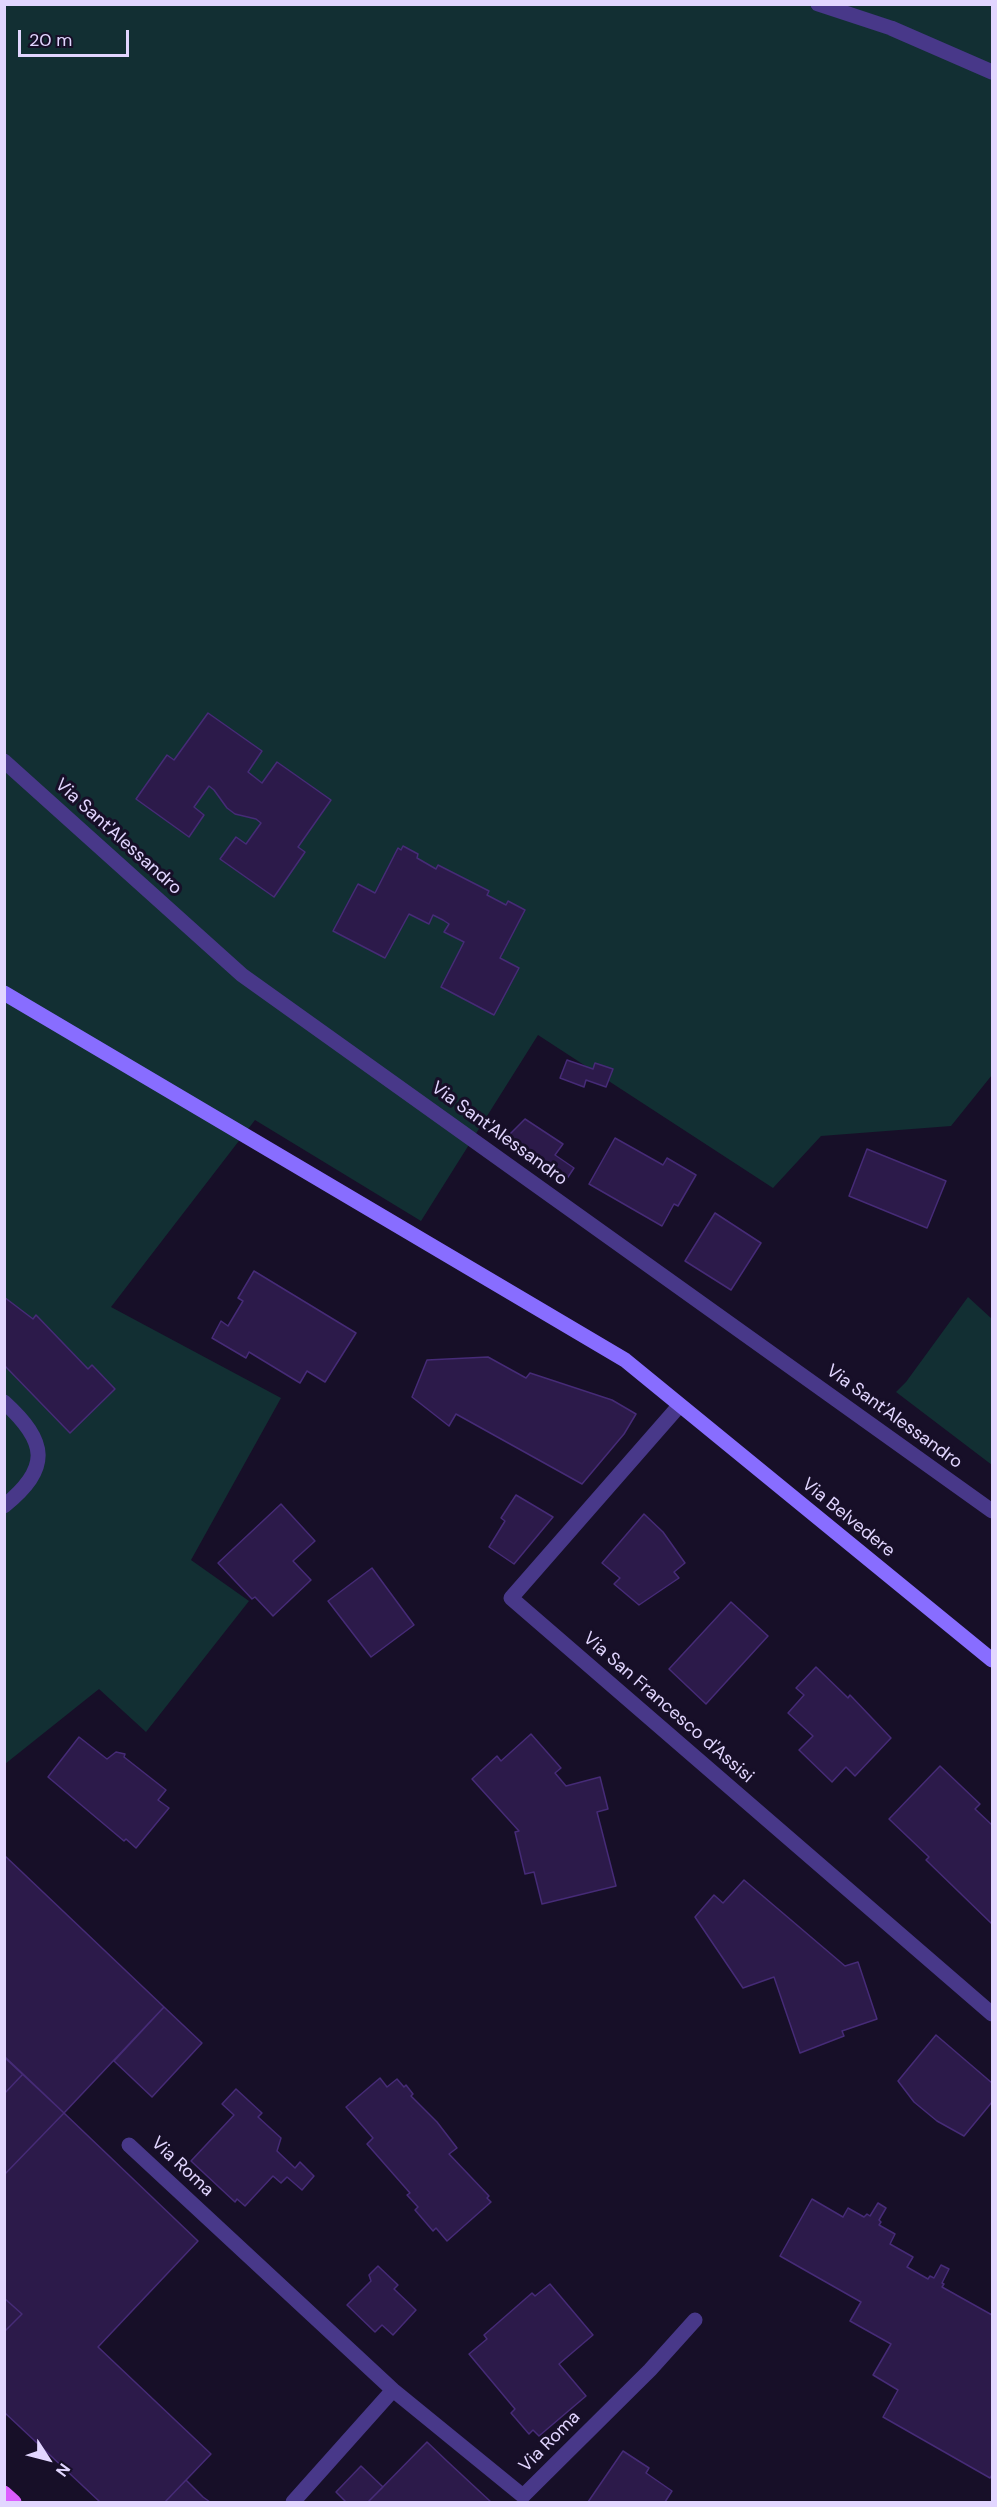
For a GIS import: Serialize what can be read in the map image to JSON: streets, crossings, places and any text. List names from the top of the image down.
{
  "streets": {
    "main road": ["Via Belvedere"],
    "street": ["Via Sant'Alessandro", "Via San Francesco d'Assisi", "Via Roma"]
  },
  "crossings": [
    ["Via Belvedere", "Via San Francesco d'Assisi"]
  ],
  "scale_bar": "20 m",
  "north": "bottom right"
}
